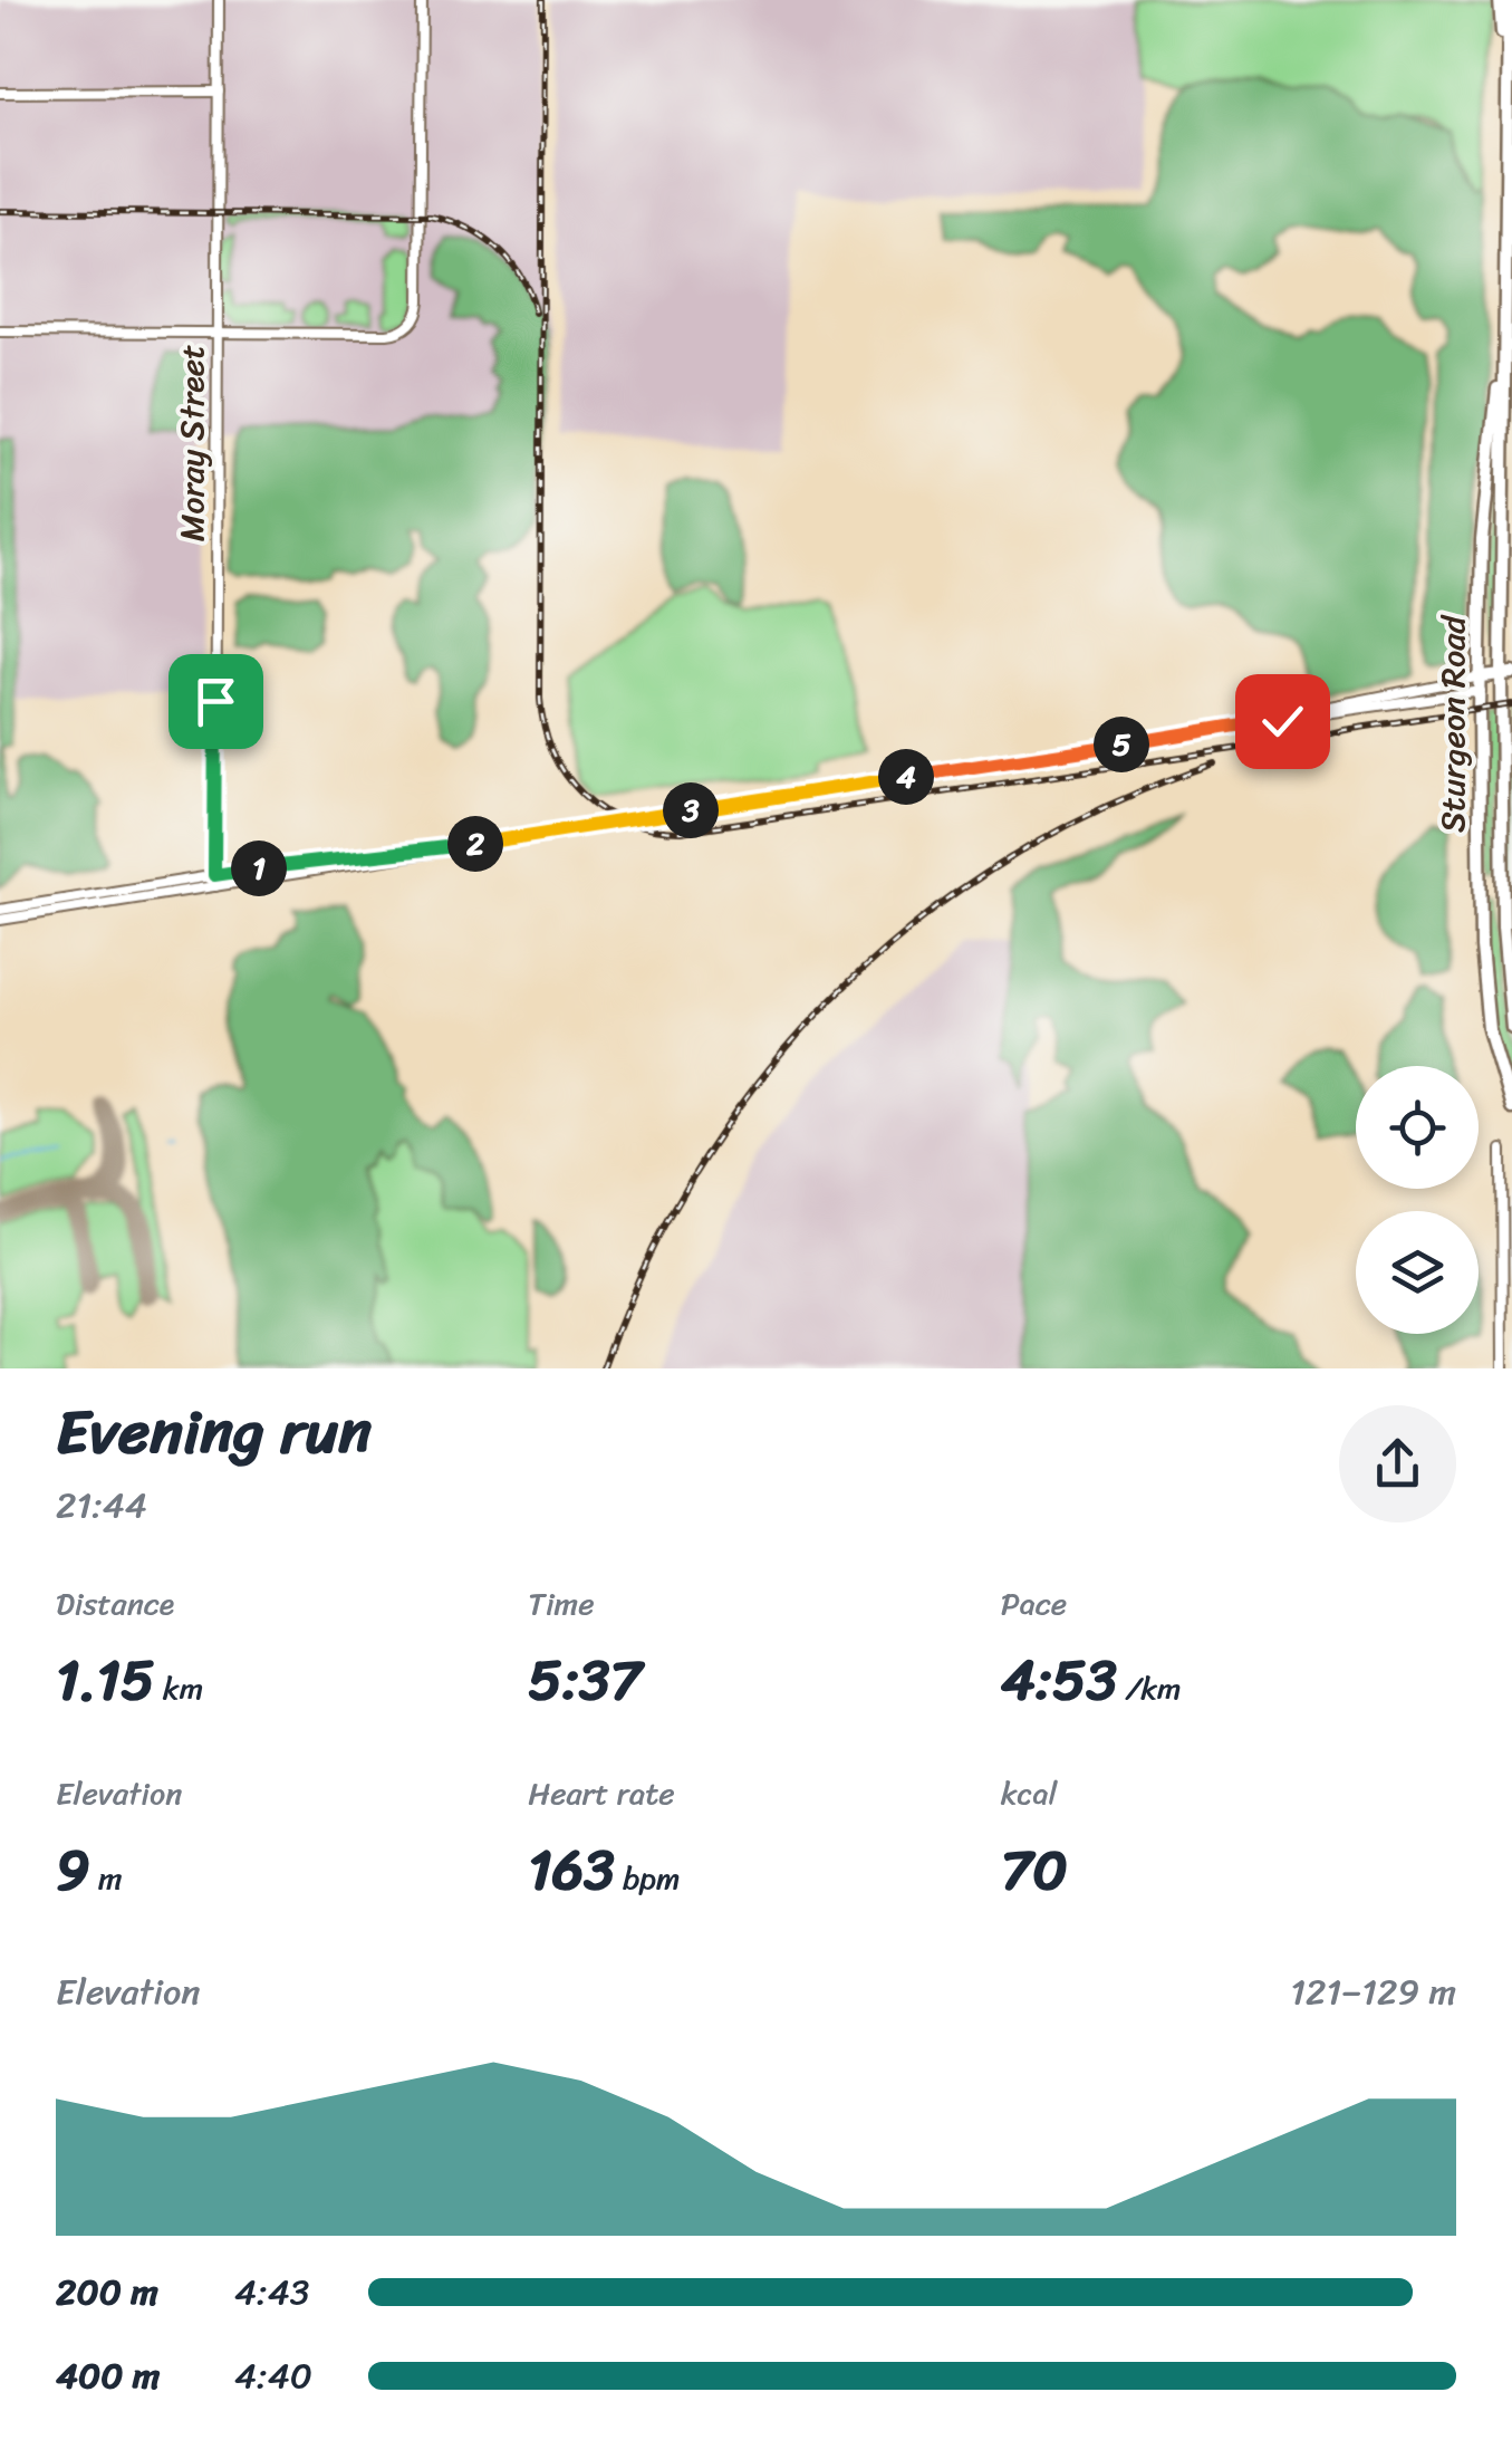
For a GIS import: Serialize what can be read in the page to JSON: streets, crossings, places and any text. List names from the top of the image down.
{
  "streets": {
    "main road": ["Sturgeon Road"],
    "street": ["Moray Street"]
  },
  "page": {
    "pins": [
      "5",
      "4",
      "3",
      "2",
      "1"
    ],
    "heading": ["Evening run", "21:44"],
    "stats": [
      ["Distance", "1.15 km"],
      ["Time", "5:37"],
      ["Pace", "4:53 /km"],
      ["Elevation", "9 m"],
      ["Heart rate", "163 bpm"],
      ["kcal", "70"]
    ],
    "chart": ["Elevation", "121–129 m"],
    "list": [
      {
        "name": "200 m",
        "note": "4:43"
      },
      {
        "name": "400 m",
        "note": "4:40"
      }
    ]
  }
}
